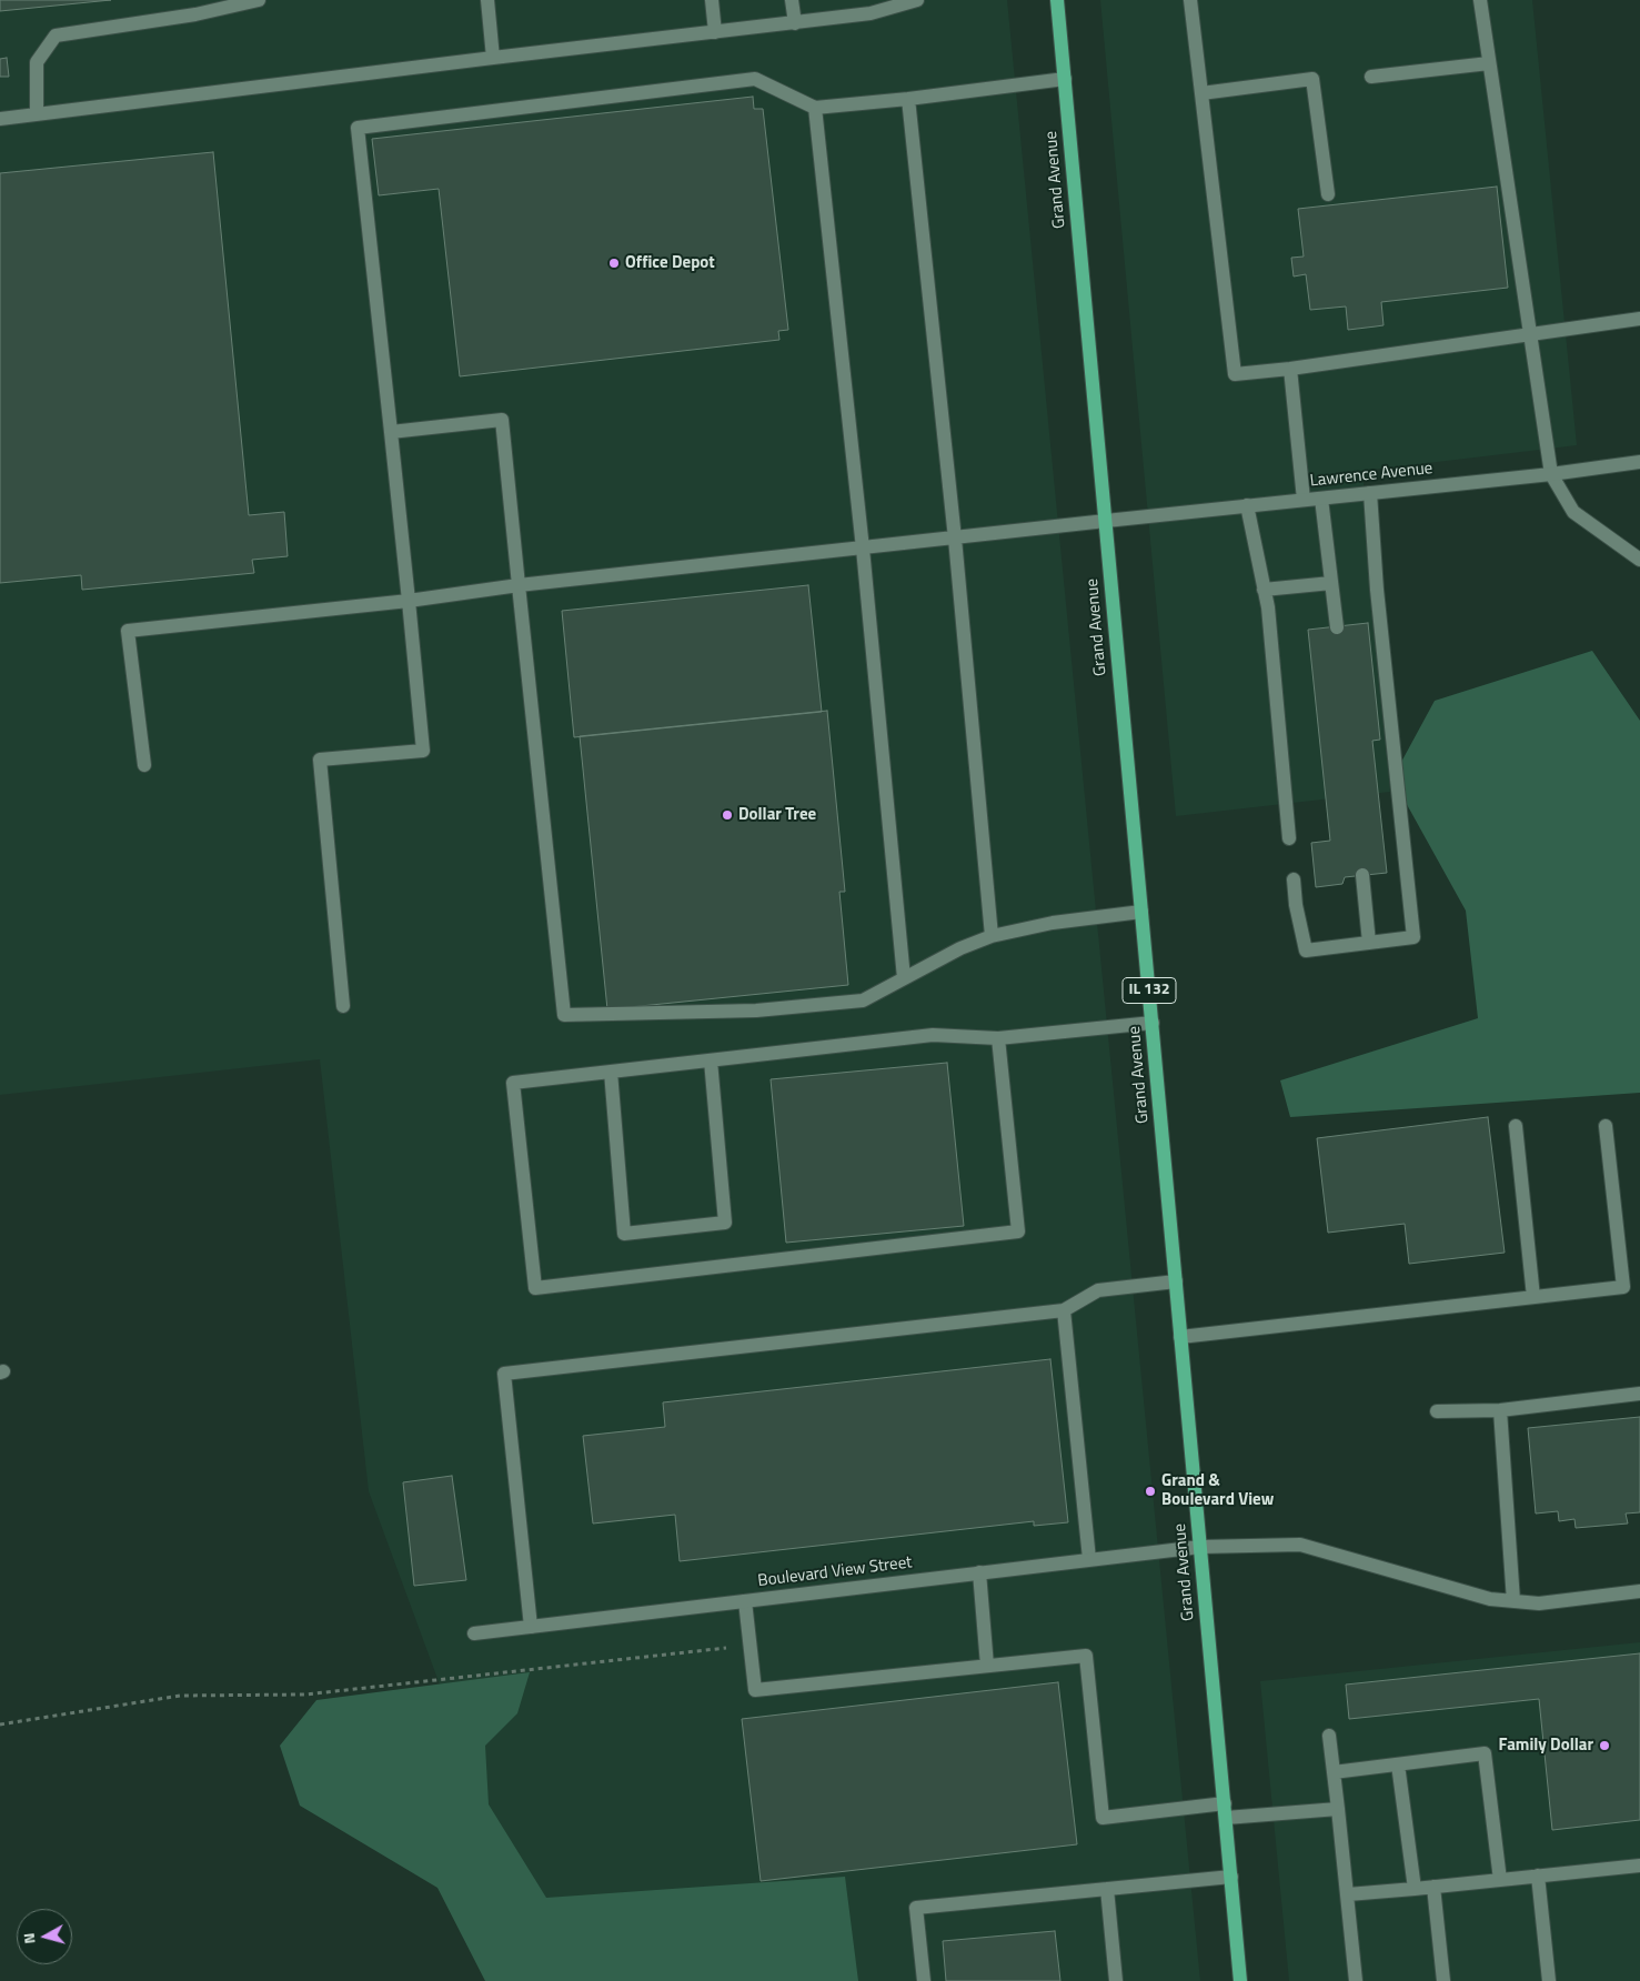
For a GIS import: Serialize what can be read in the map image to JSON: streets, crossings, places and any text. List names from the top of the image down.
{
  "streets": {
    "main road": ["Grand Avenue", "IL 132"],
    "street": ["Lawrence Avenue", "Boulevard View Street"]
  },
  "crossings": [
    ["Grand Avenue", "Lawrence Avenue"],
    ["Grand Avenue", "Boulevard View Street"]
  ],
  "places": [
    "Office Depot",
    "Dollar Tree",
    "Grand & Boulevard View",
    "Family Dollar"
  ],
  "north": "left"
}
